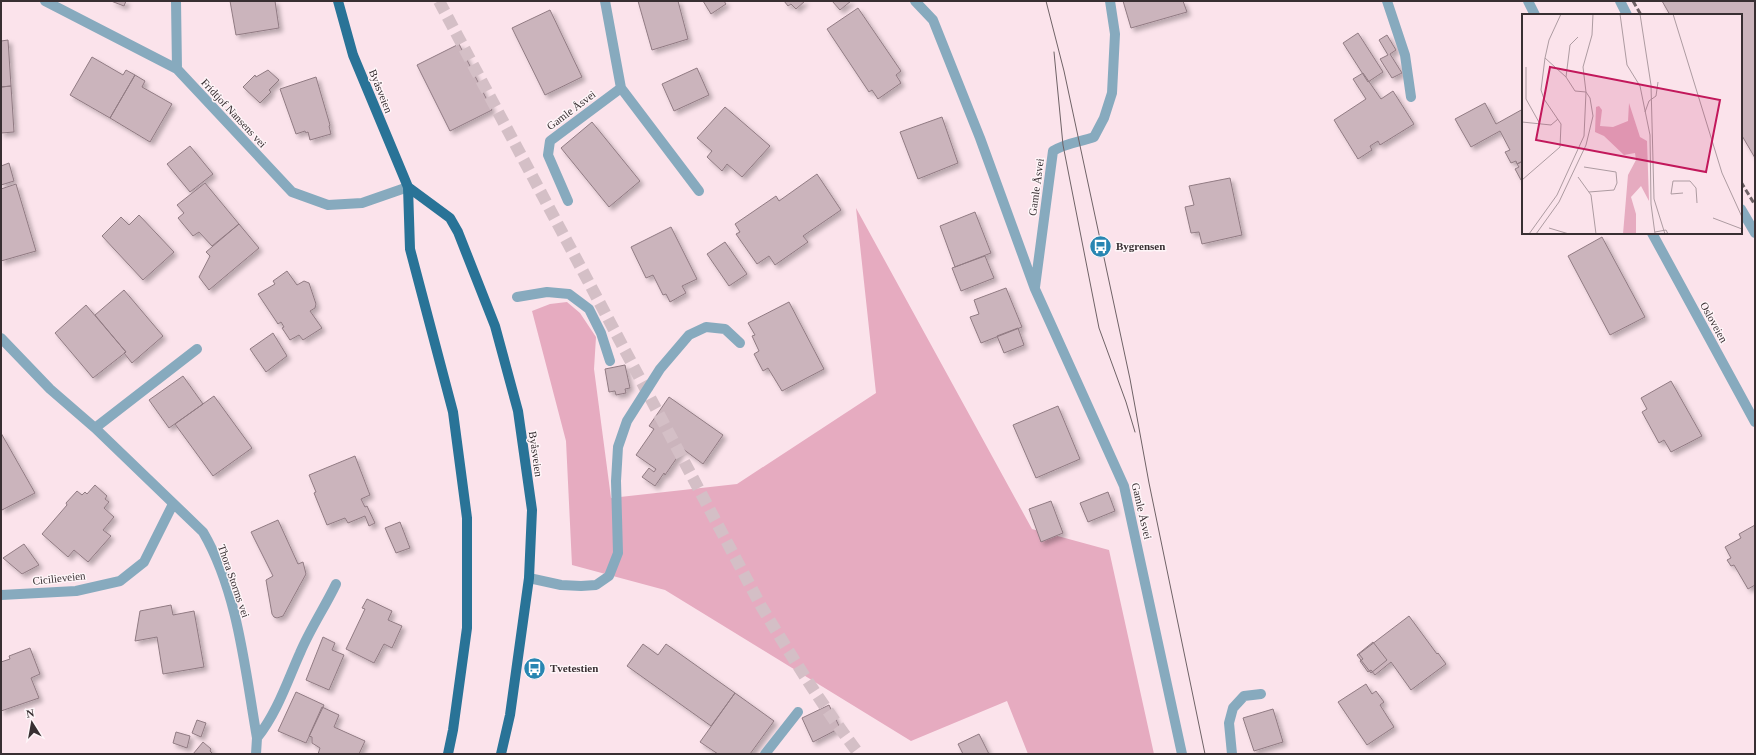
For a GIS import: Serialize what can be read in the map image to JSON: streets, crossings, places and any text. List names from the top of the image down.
{
  "streets": {
    "main road": ["Byåsveien"],
    "street": [
      "Gamle Åsvei",
      "Fridtjof Nansens vei",
      "Osloveien",
      "Cicilieveien",
      "Thora Storms vei"
    ]
  },
  "crossings": [
    ["Byåsveien", "Fridtjof Nansens vei"],
    ["Cicilieveien", "Thora Storms vei"]
  ],
  "places": {
    "bus stop": ["Bygrensen", "Tvetestien"]
  },
  "north": "top"
}
